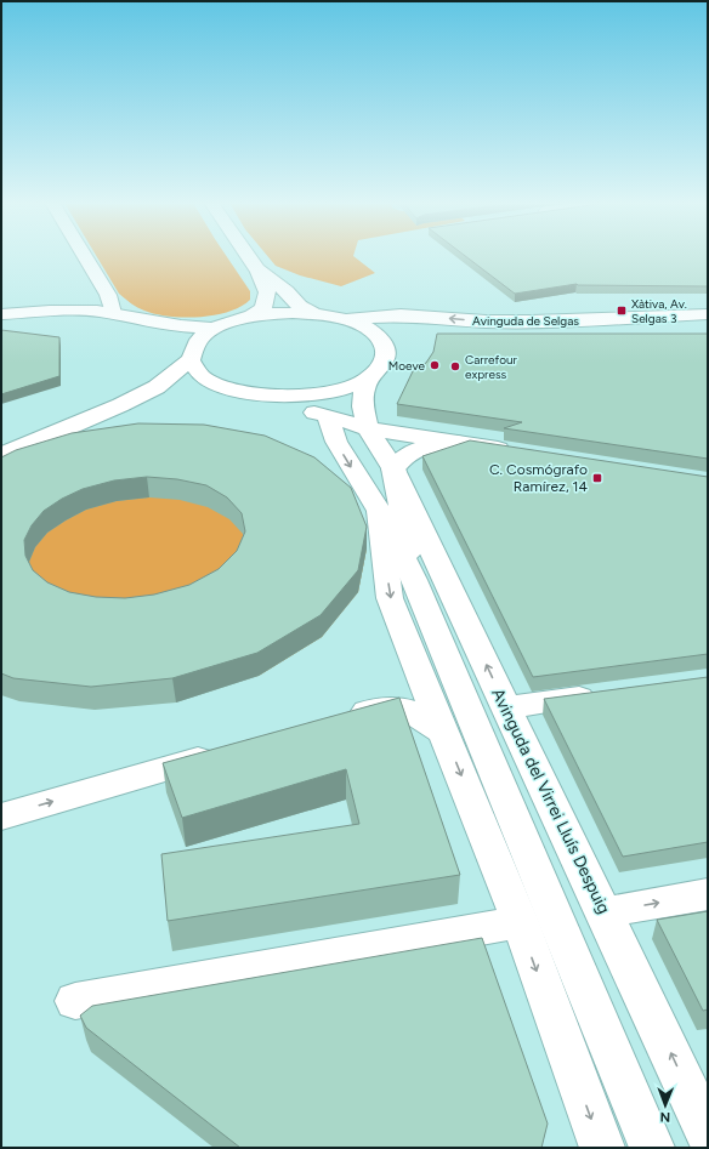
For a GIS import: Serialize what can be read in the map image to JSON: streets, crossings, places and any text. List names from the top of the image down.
{
  "streets": {
    "street": ["Avinguda de Selgas", "Avinguda del Virrei Lluís Despuig"]
  },
  "places": {
    "transit": ["Xàtiva, Av. Selgas 3", "C. Cosmógrafo Ramírez, 14"],
    "other": ["Moeve", "Carrefour express"]
  },
  "north": "bottom"
}
